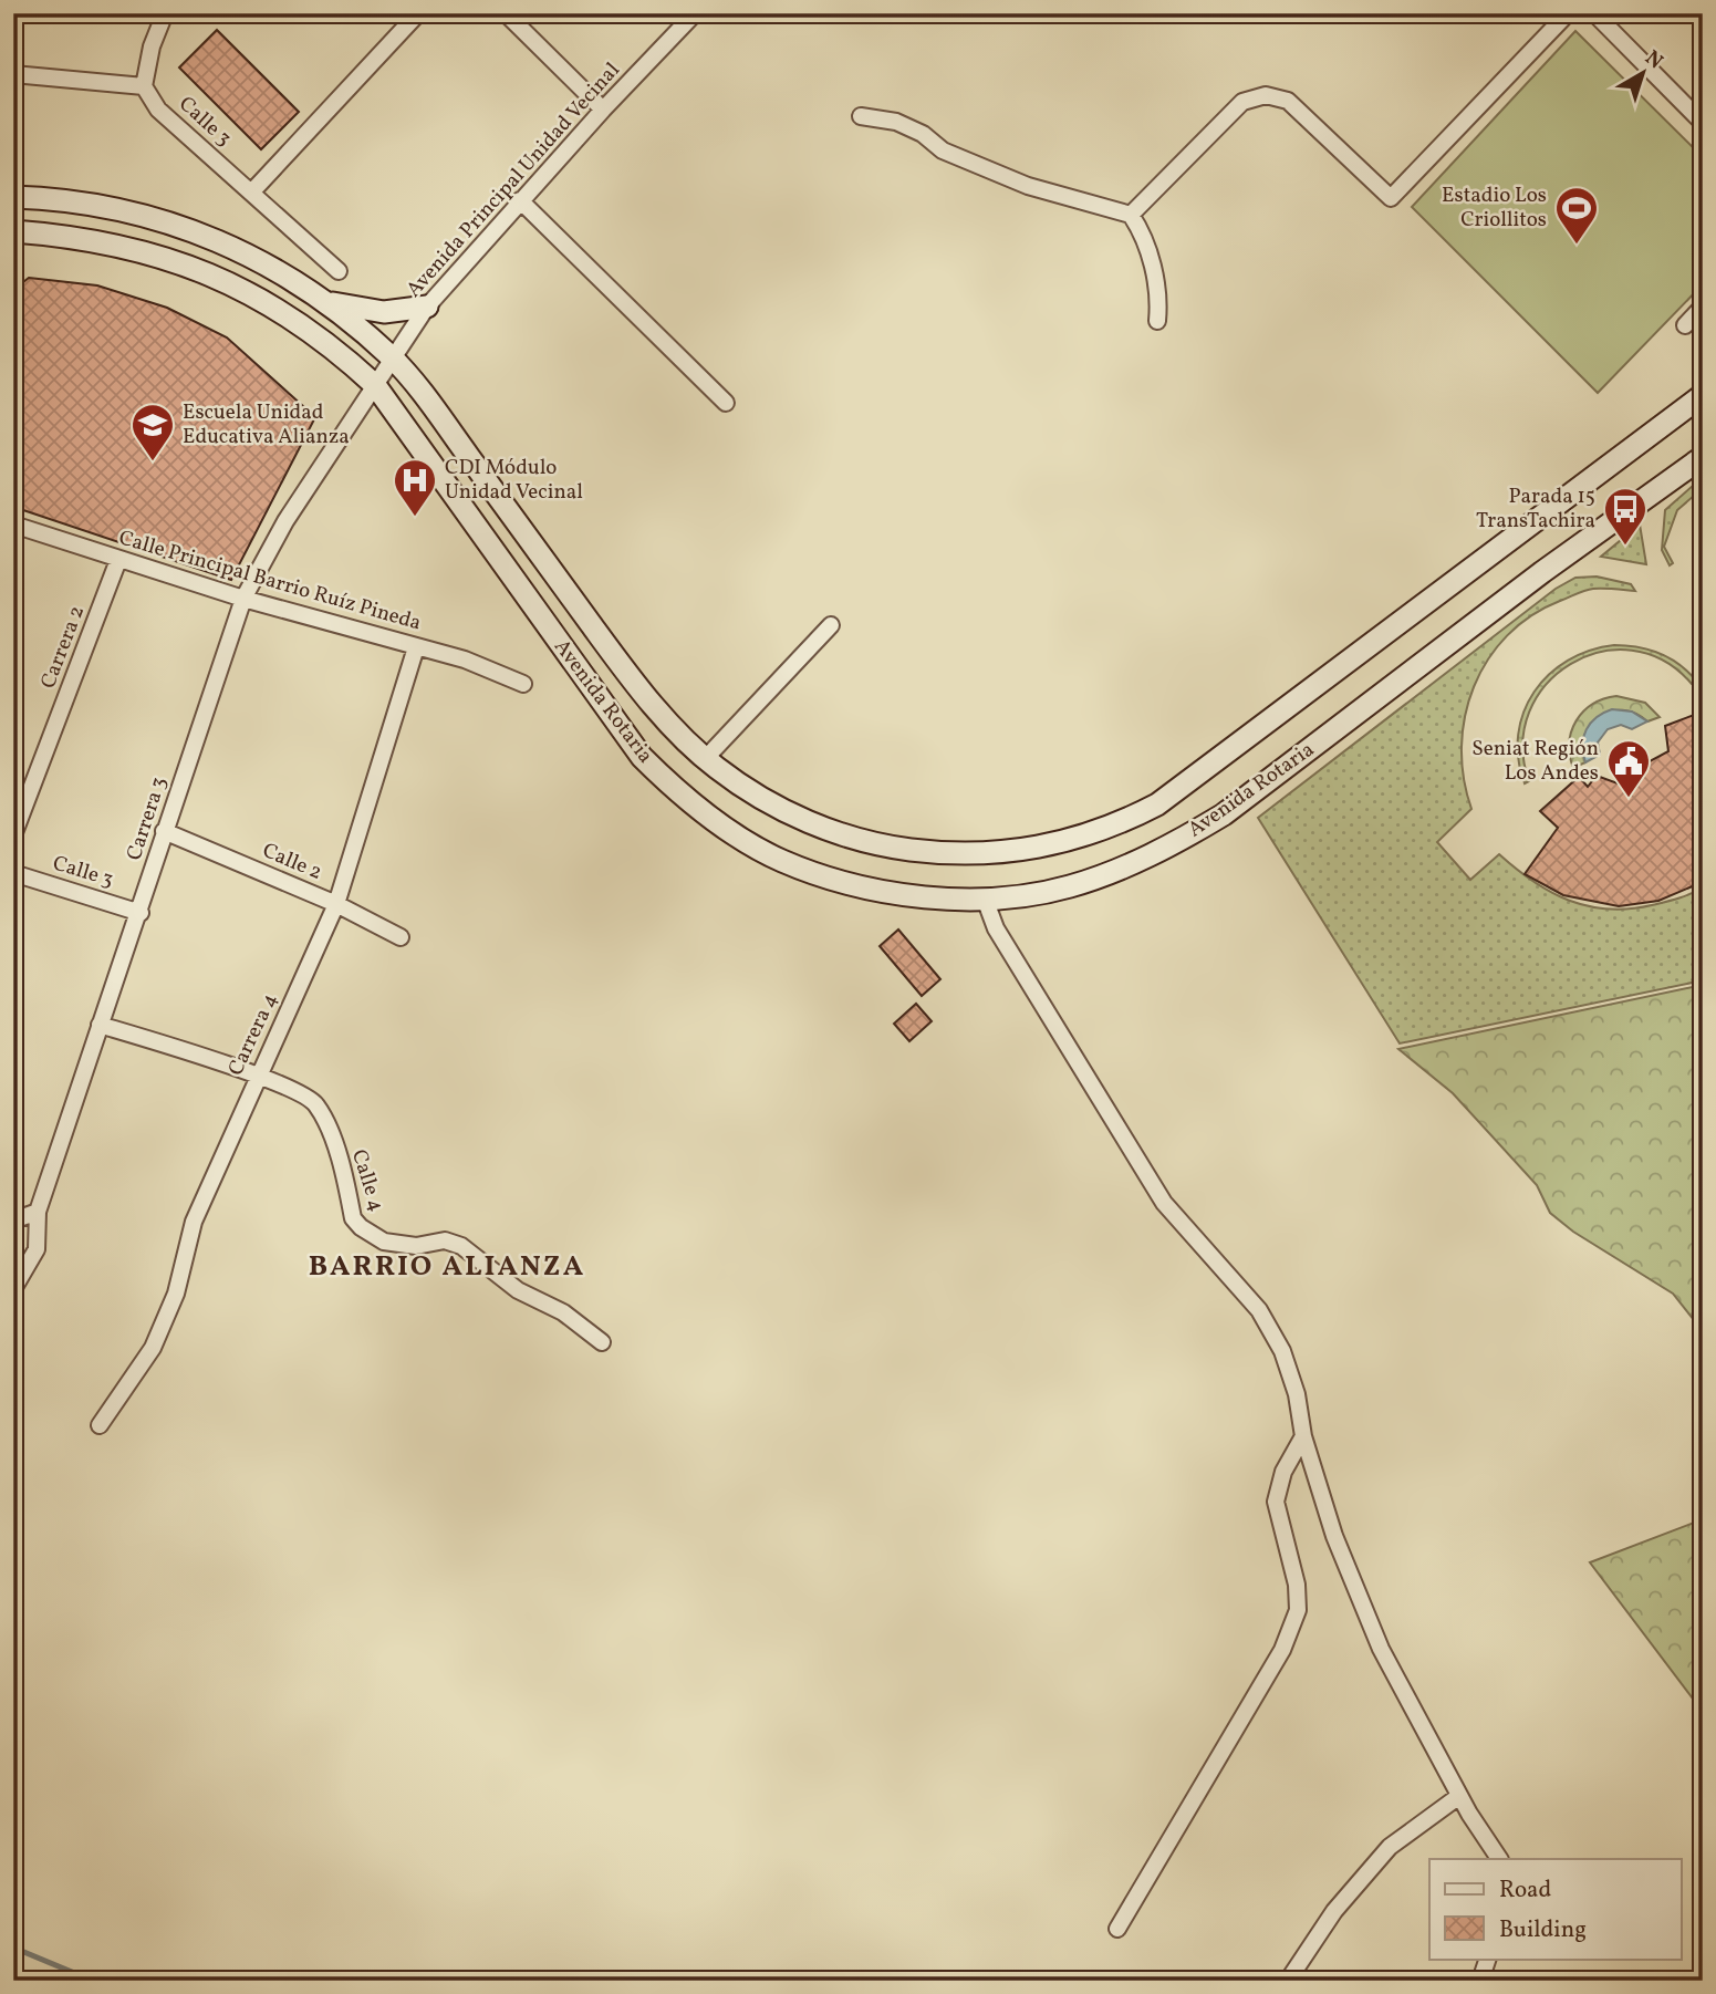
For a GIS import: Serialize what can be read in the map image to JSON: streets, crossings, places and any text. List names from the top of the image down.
{
  "streets": {
    "main road": ["Avenida Rotaria"],
    "street": [
      "Calle 3",
      "Avenida Principal Unidad Vecinal",
      "Calle Principal Barrio Ruíz Pineda",
      "Carrera 2",
      "Carrera 3",
      "Calle 2",
      "Carrera 4",
      "Calle 4"
    ]
  },
  "crossings": [
    ["Calle 3", "Carrera 3"],
    ["Avenida Principal Unidad Vecinal", "Avenida Rotaria"],
    ["Avenida Principal Unidad Vecinal", "Carrera 3"],
    ["Calle Principal Barrio Ruíz Pineda", "Carrera 2"],
    ["Calle Principal Barrio Ruíz Pineda", "Carrera 3"],
    ["Calle Principal Barrio Ruíz Pineda", "Carrera 4"],
    ["Avenida Rotaria", "Carrera 3"],
    ["Carrera 3", "Calle 2"],
    ["Carrera 3", "Calle 4"],
    ["Calle 2", "Carrera 4"],
    ["Carrera 4", "Calle 4"]
  ],
  "districts": ["BARRIO ALIANZA"],
  "places": {
    "sports": ["Estadio Los Criollitos"],
    "school or university": ["Escuela Unidad Educativa Alianza"],
    "hospital": ["CDI Módulo Unidad Vecinal"],
    "bus stop": ["Parada 15 TransTachira"],
    "public building": ["Seniat Región Los Andes"]
  },
  "legend": ["Road", "Building"],
  "north": "top right"
}
